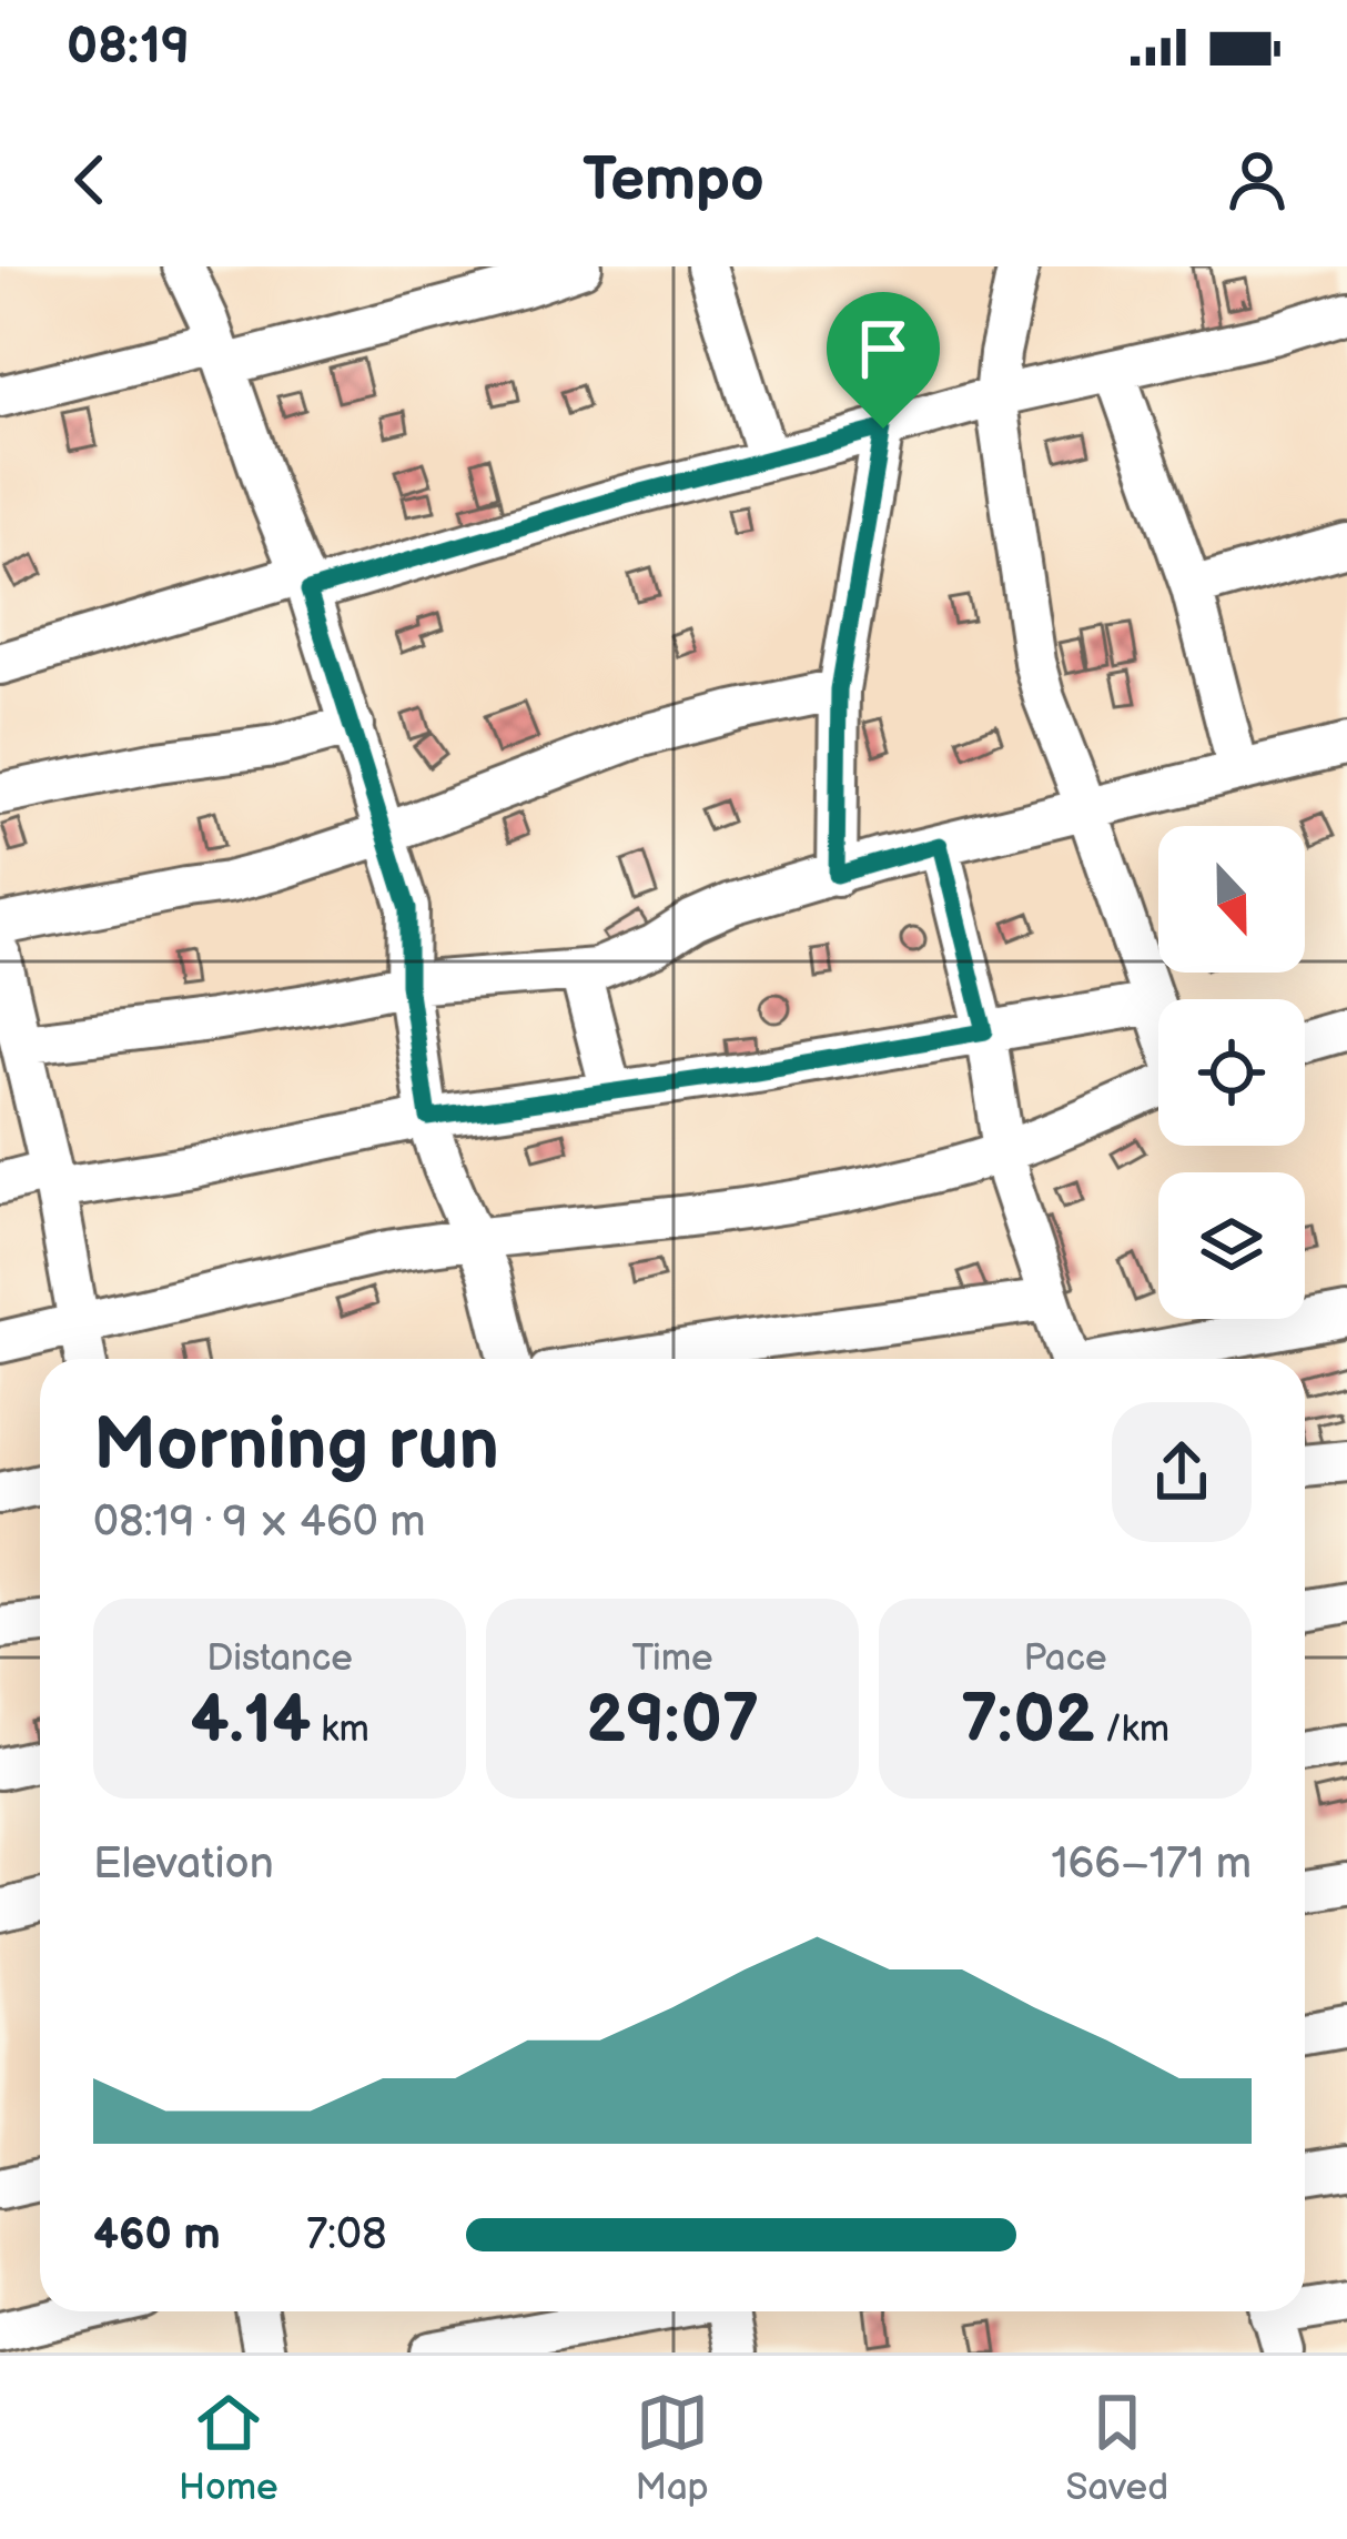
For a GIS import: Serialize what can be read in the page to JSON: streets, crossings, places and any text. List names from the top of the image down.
{
  "north": "bottom",
  "page": {
    "status": "08:19",
    "header": "Tempo",
    "heading": ["Morning run", "08:19 · 9 × 460 m"],
    "stats": [
      ["Distance", "4.14 km"],
      ["Time", "29:07"],
      ["Pace", "7:02 /km"]
    ],
    "chart": ["Elevation", "166–171 m"],
    "list": [
      {
        "name": "460 m",
        "note": "7:08"
      }
    ],
    "tabs": ["Home", "Map", "Saved"]
  }
}
